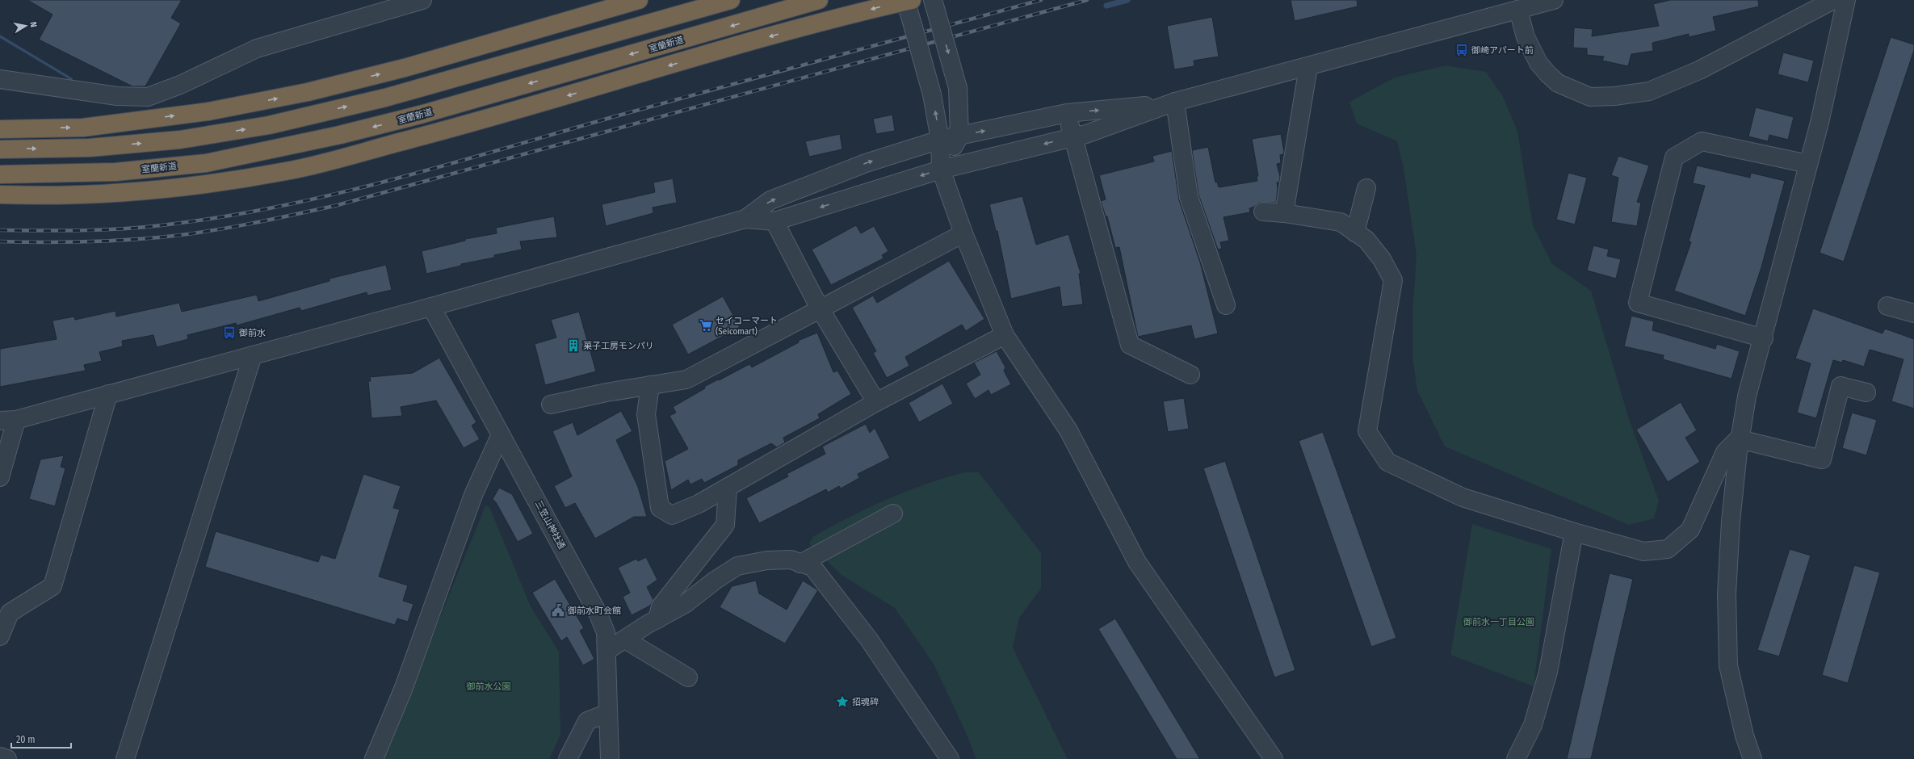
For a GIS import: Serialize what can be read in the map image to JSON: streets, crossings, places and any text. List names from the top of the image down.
{
  "streets": {
    "highway": ["室蘭新道"],
    "street": ["三笠山神社通"]
  },
  "parks": ["御前水一丁目公園", "御前水公園"],
  "places": {
    "bus stop": ["御崎アパート前", "御前水"],
    "supermarket": ["セイコーマート (Seicomart)"],
    "building": ["菓子工房モンパリ"],
    "public building": ["御前水町会館"],
    "place": ["招魂碑"]
  },
  "scale_bar": "20 m",
  "north": "right"
}
